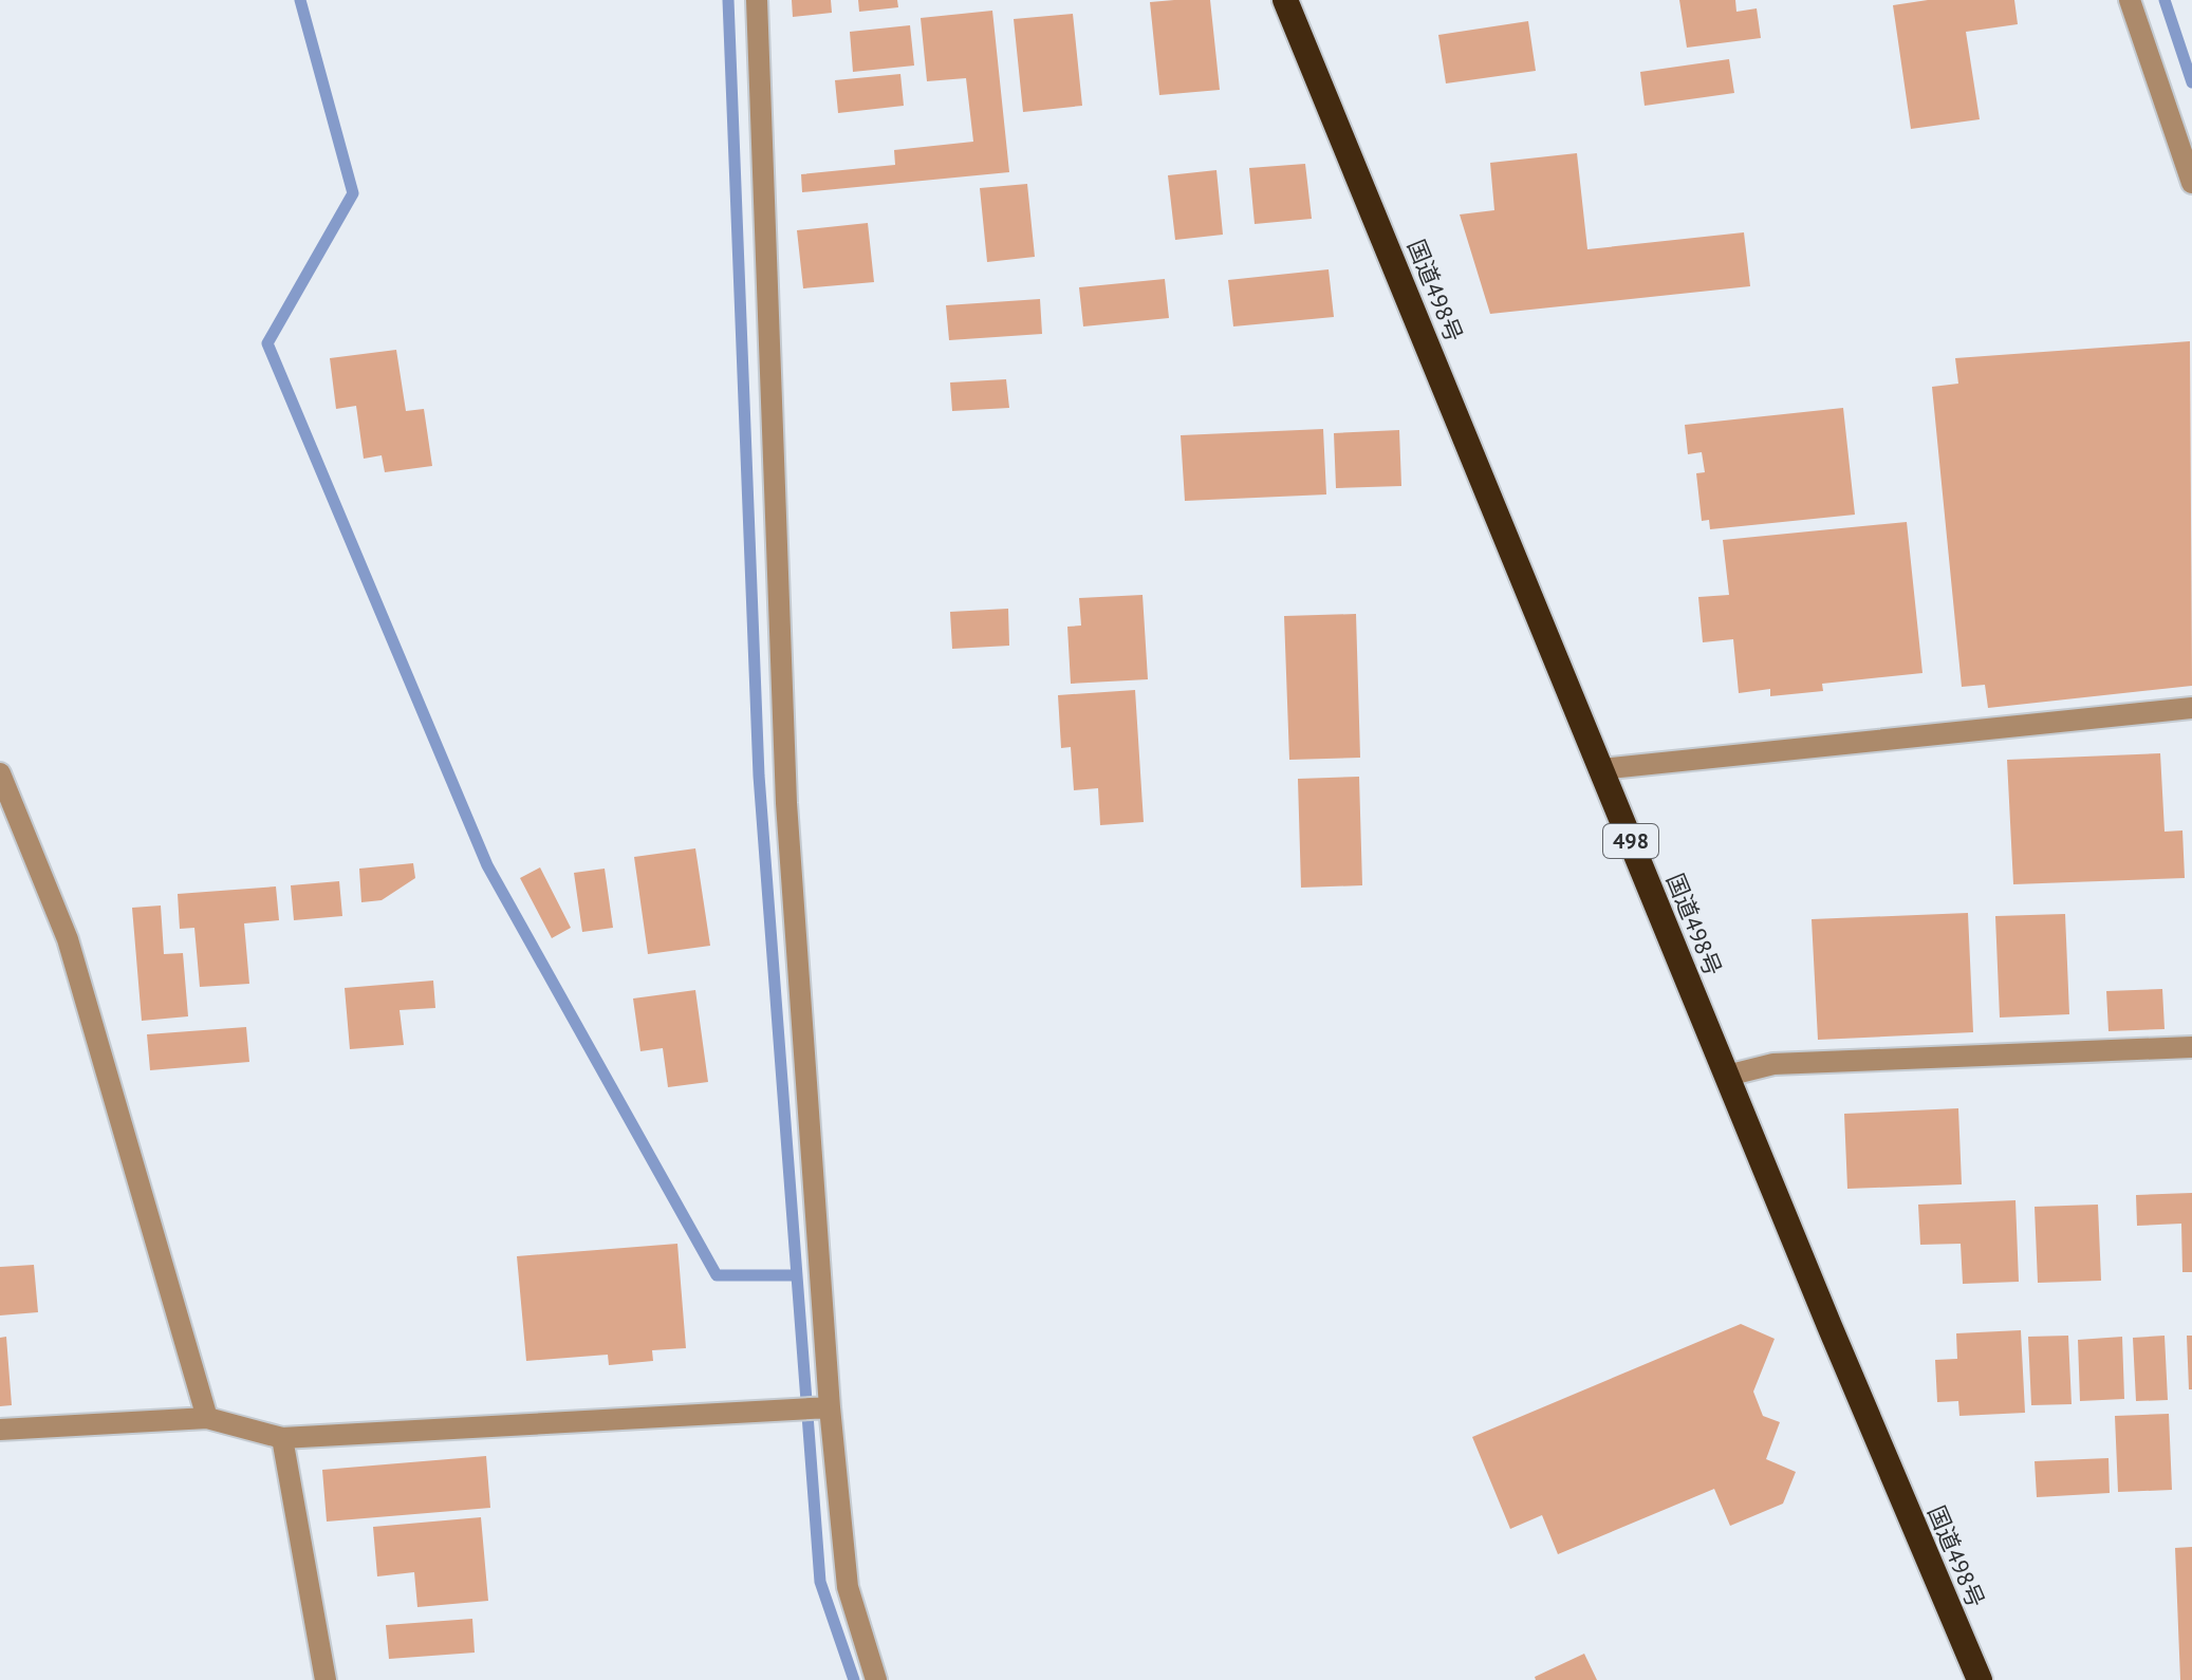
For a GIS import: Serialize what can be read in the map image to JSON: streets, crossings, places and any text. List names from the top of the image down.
{
  "streets": {
    "highway": ["国道498号", "498"]
  }
}
